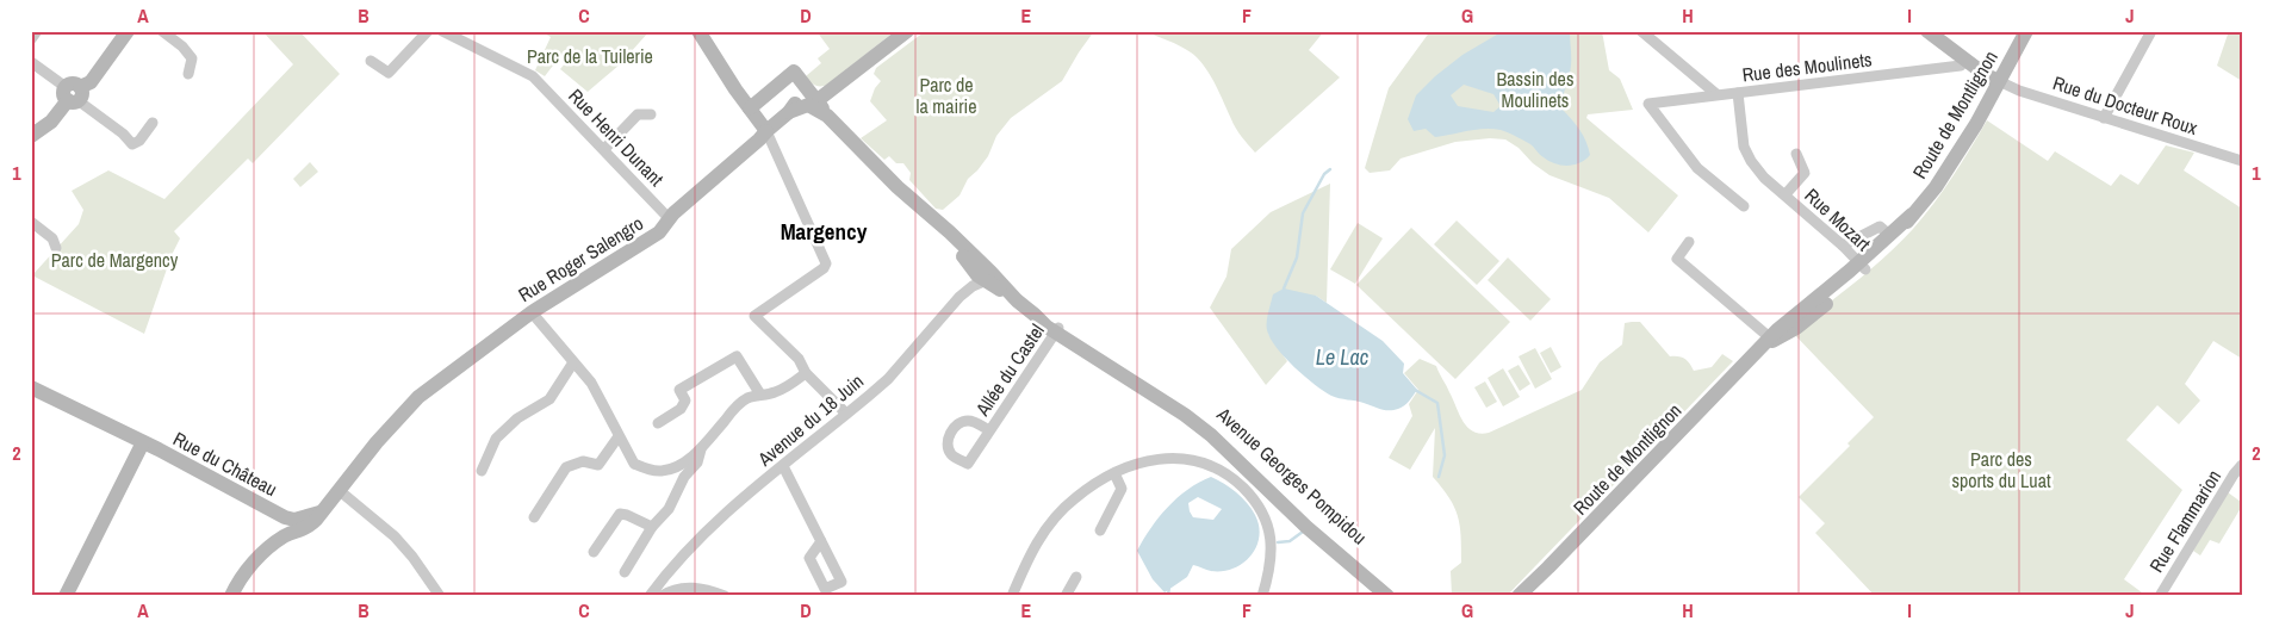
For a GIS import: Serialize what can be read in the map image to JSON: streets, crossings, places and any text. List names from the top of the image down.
{
  "streets": {
    "main road": [
      "Route de Montlignon",
      "Rue Roger Salengro",
      "Rue du Château",
      "Avenue Georges Pompidou"
    ],
    "street": [
      "Rue des Moulinets",
      "Rue du Docteur Roux",
      "Rue Henri Dunant",
      "Rue Mozart",
      "Allée du Castel",
      "Avenue du 18 Juin",
      "Rue Flammarion"
    ]
  },
  "crossings": [
    ["Rue des Moulinets", "Rue Mozart"],
    ["Rue du Docteur Roux", "Route de Montlignon"],
    ["Route de Montlignon", "Rue Mozart"],
    ["Rue Henri Dunant", "Rue Roger Salengro"],
    ["Rue Roger Salengro", "Rue du Château"],
    ["Allée du Castel", "Avenue Georges Pompidou"],
    ["Avenue du 18 Juin", "Avenue Georges Pompidou"]
  ],
  "districts": ["Margency"],
  "water": ["Le Lac"],
  "parks": [
    "Parc de la Tuilerie",
    "Bassin des Moulinets",
    "Parc de la mairie",
    "Parc de Margency",
    "Parc des sports du Luat"
  ],
  "grid": {
    "columns": [
      "A",
      "B",
      "C",
      "D",
      "E",
      "F",
      "G",
      "H",
      "I",
      "J"
    ],
    "rows": ["1", "2"]
  }
}
